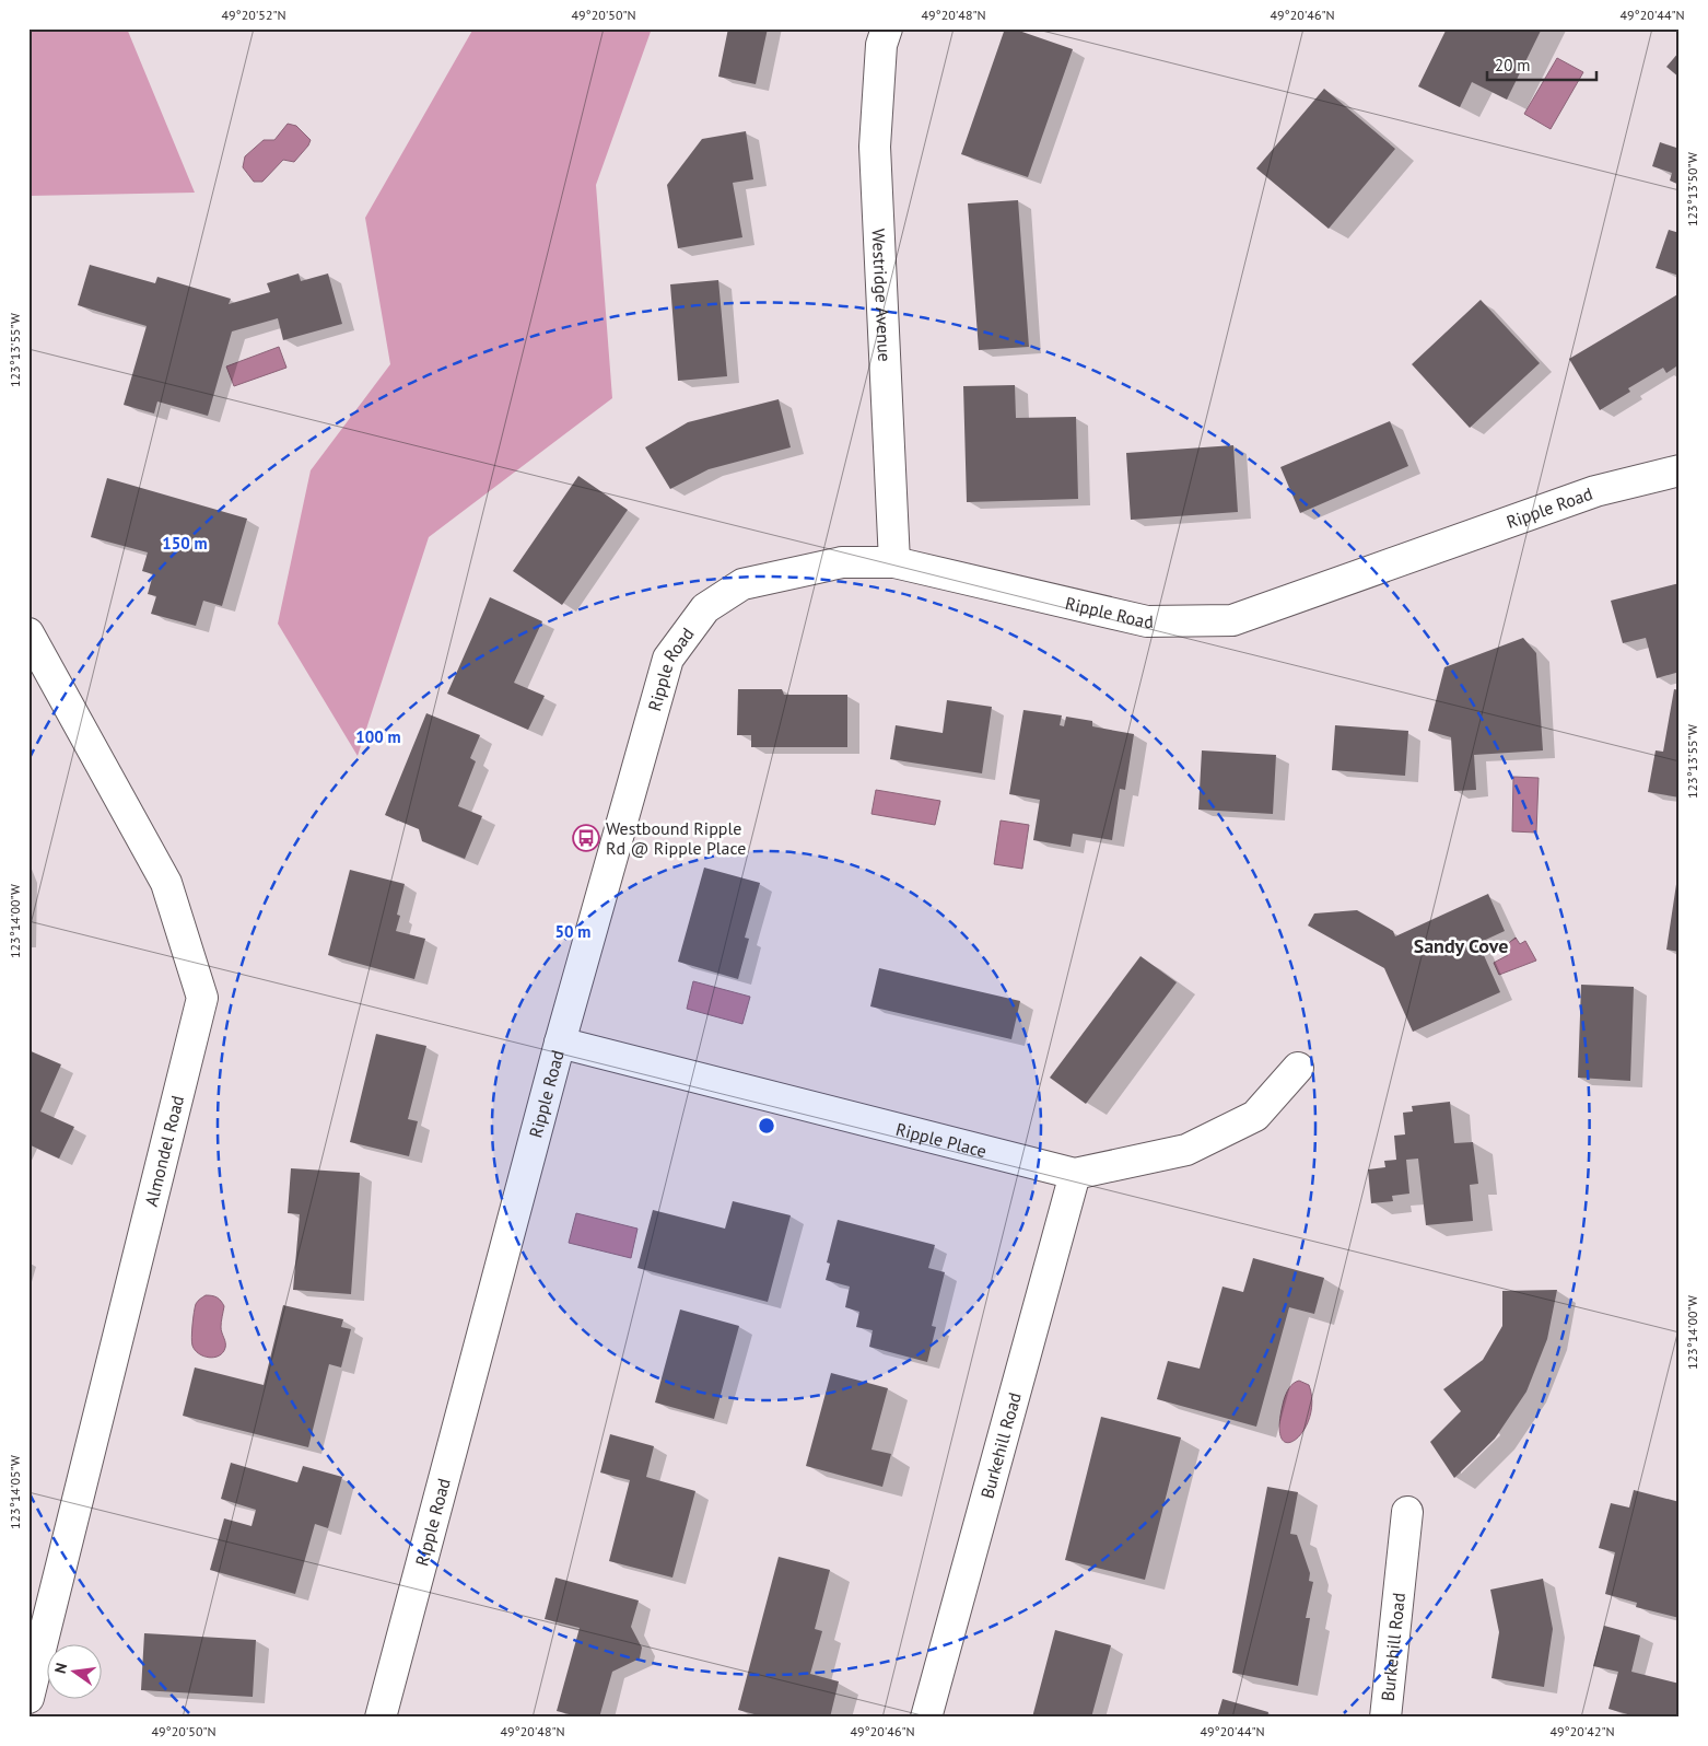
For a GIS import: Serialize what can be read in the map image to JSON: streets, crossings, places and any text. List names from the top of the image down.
{
  "streets": {
    "street": [
      "Westridge Avenue",
      "Ripple Road",
      "Ripple Place",
      "Almondel Road",
      "Burkehill Road"
    ]
  },
  "crossings": [
    ["Westridge Avenue", "Ripple Road"],
    ["Ripple Road", "Ripple Place"],
    ["Ripple Place", "Burkehill Road"]
  ],
  "districts": ["Sandy Cove"],
  "places": {
    "bus stop": ["Westbound Ripple Rd @ Ripple Place"]
  },
  "scale_bar": "20 m",
  "north": "left",
  "coordinates": [
    "49°20'52\"N",
    "49°20'50\"N",
    "49°20'48\"N",
    "49°20'46\"N",
    "49°20'44\"N",
    "123°13'50\"W",
    "123°13'55\"W",
    "123°14'00\"W",
    "123°14'05\"W",
    "49°20'42\"N"
  ],
  "rings": ["150 m", "100 m", "50 m"]
}
